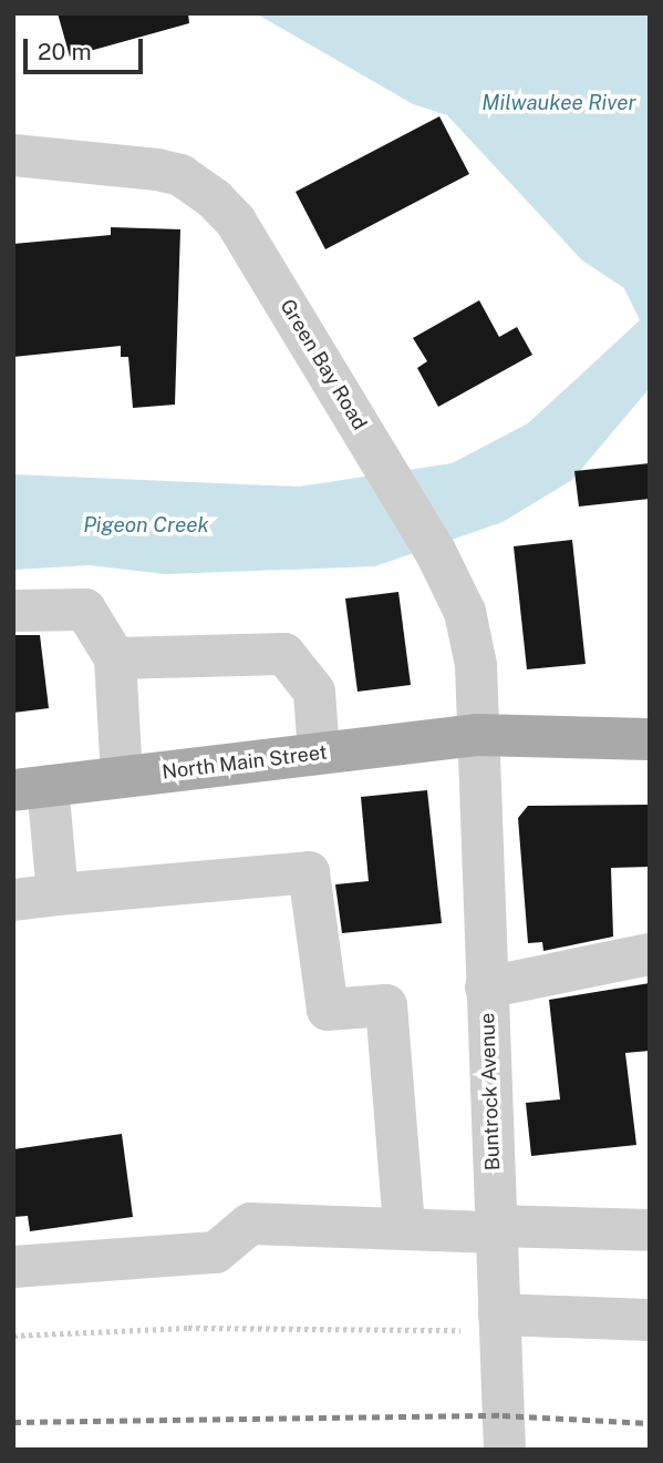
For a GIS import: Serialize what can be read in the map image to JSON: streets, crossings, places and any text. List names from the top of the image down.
{
  "streets": {
    "main road": ["North Main Street"],
    "street": ["Green Bay Road", "Buntrock Avenue"]
  },
  "crossings": [
    ["Green Bay Road", "North Main Street"],
    ["Green Bay Road", "Buntrock Avenue"],
    ["North Main Street", "Buntrock Avenue"]
  ],
  "water": ["Milwaukee River", "Pigeon Creek"],
  "scale_bar": "20 m"
}
